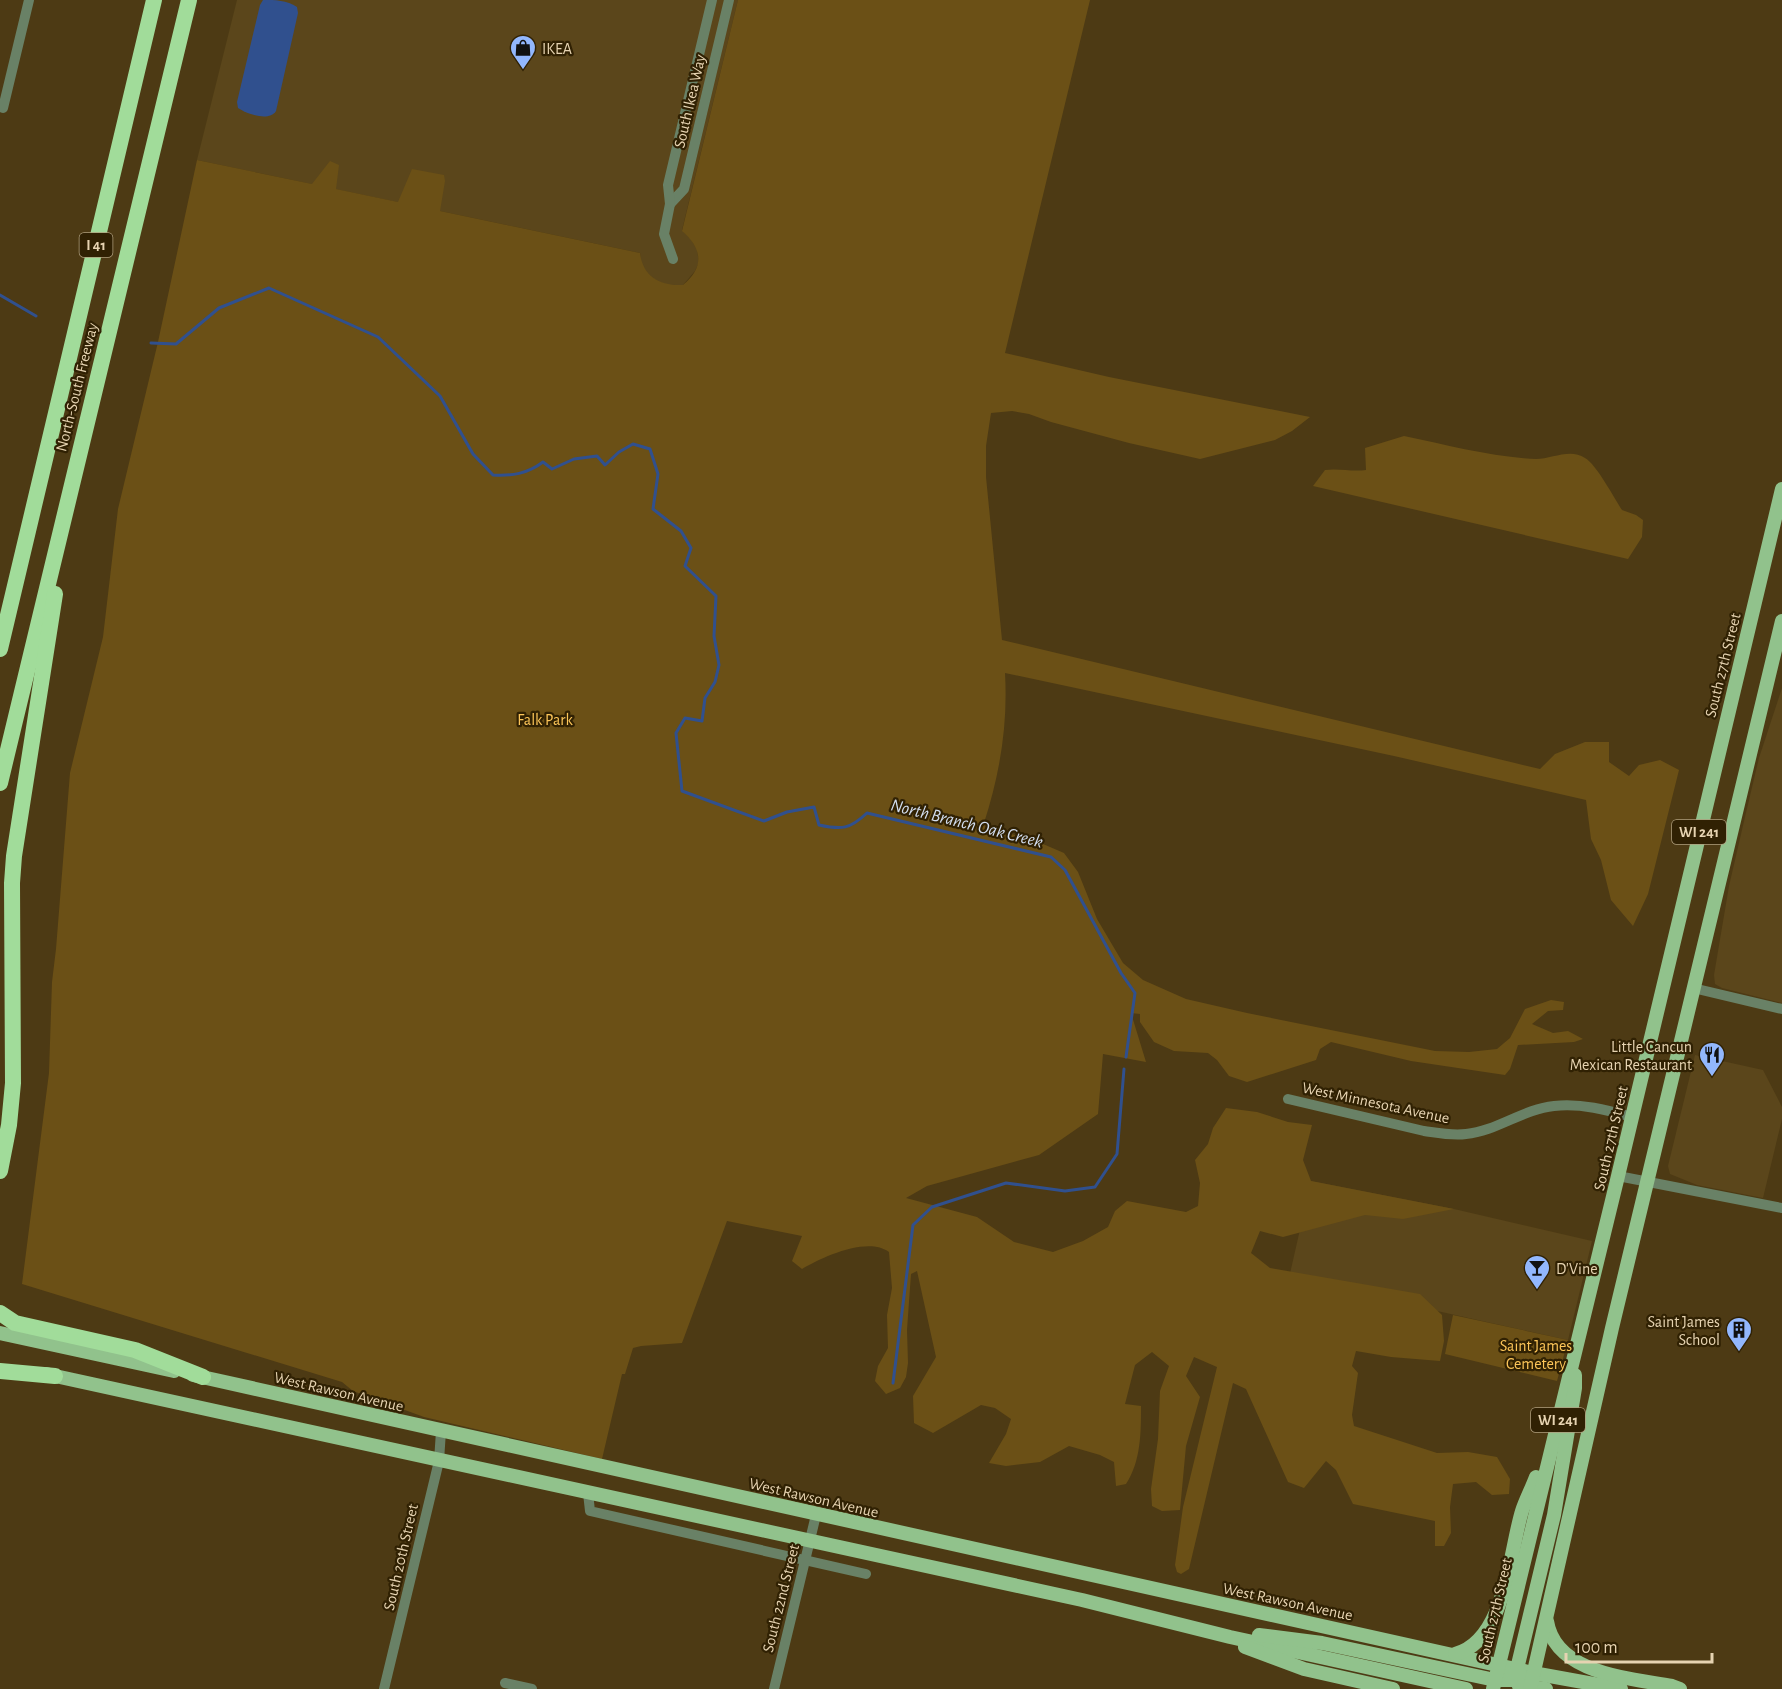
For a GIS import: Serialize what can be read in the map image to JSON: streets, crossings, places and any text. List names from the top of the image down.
{
  "streets": {
    "highway": ["I 41", "North-South Freeway"],
    "main road": ["South 27th Street", "WI 241", "West Rawson Avenue"],
    "street": [
      "South Ikea Way",
      "West Minnesota Avenue",
      "South 20th Street",
      "South 22nd Street"
    ]
  },
  "crossings": [
    ["South 27th Street", "WI 241"],
    ["South 27th Street", "West Minnesota Avenue"],
    ["South 27th Street", "West Rawson Avenue"],
    ["WI 241", "West Rawson Avenue"],
    ["West Rawson Avenue", "South 20th Street"],
    ["West Rawson Avenue", "South 22nd Street"]
  ],
  "water": ["North Branch Oak Creek"],
  "parks": ["Falk Park", "Saint James Cemetery"],
  "places": {
    "shop": ["IKEA"],
    "restaurant": ["Little Cancun Mexican Restaurant"],
    "bar": ["D'Vine"],
    "building": ["Saint James School"]
  },
  "scale_bar": "100 m"
}
